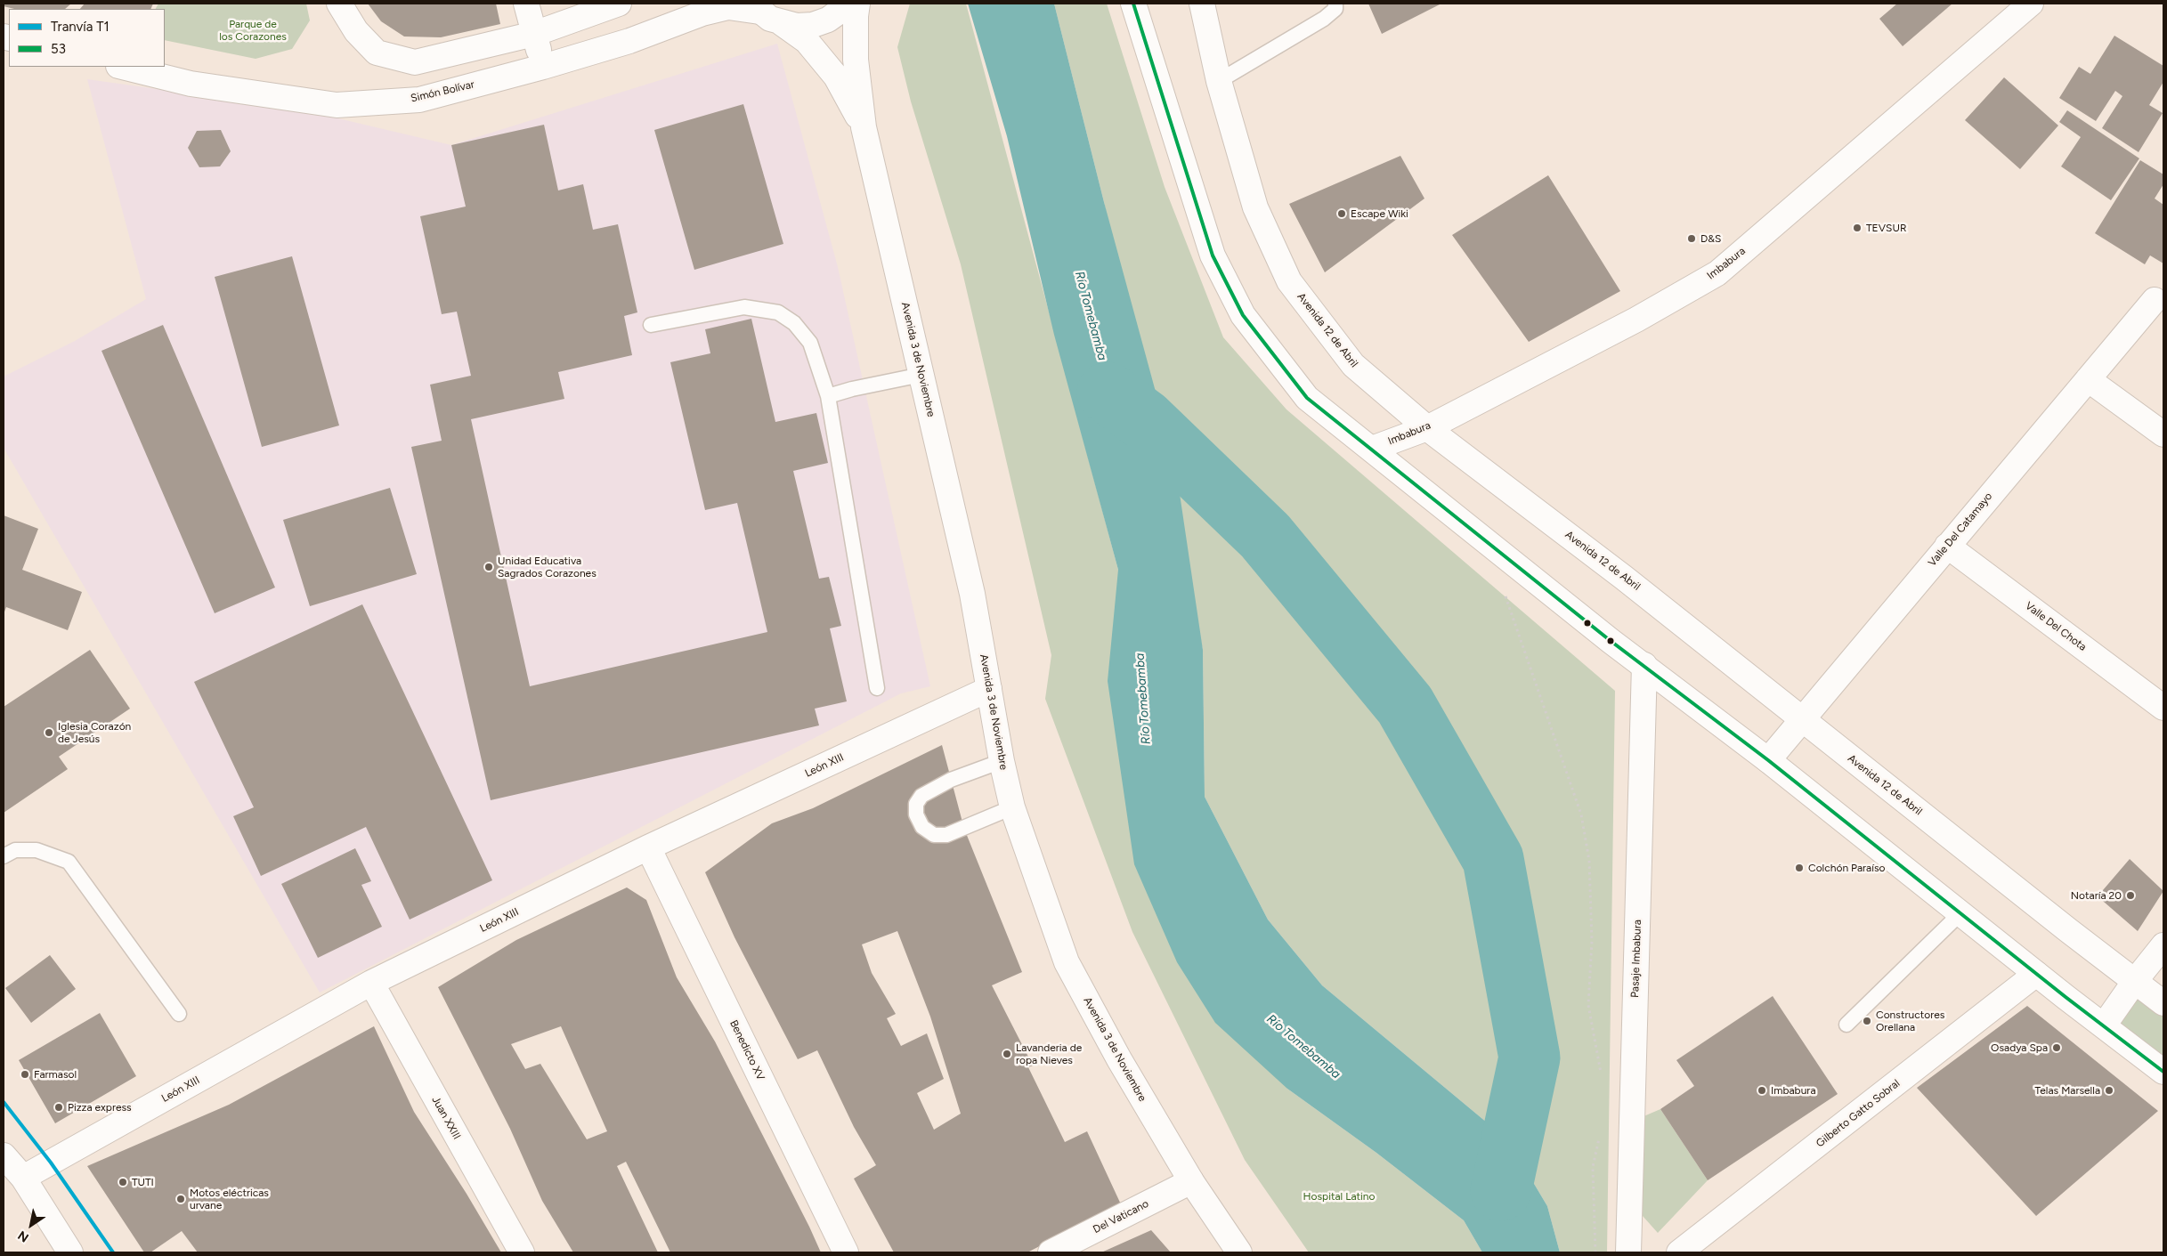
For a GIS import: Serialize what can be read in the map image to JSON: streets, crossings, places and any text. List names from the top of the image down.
{
  "streets": {
    "street": [
      "Simón Bolívar",
      "Imbabura",
      "Avenida 12 de Abril",
      "Avenida 3 de Noviembre",
      "Valle Del Catamayo",
      "Valle Del Chota",
      "León XIII",
      "Pasaje Imbabura",
      "Benedicto XV",
      "Gilberto Gatto Sobral",
      "Juan XXIII",
      "Del Vaticano"
    ]
  },
  "crossings": [
    ["Simón Bolívar", "Avenida 3 de Noviembre"],
    ["Imbabura", "Avenida 12 de Abril"],
    ["Avenida 12 de Abril", "Valle Del Catamayo"],
    ["Avenida 3 de Noviembre", "León XIII"],
    ["Avenida 3 de Noviembre", "Del Vaticano"],
    ["Valle Del Catamayo", "Valle Del Chota"],
    ["León XIII", "Benedicto XV"],
    ["León XIII", "Juan XXIII"]
  ],
  "water": ["Río Tomebamba"],
  "parks": ["Parque de los Corazones", "Hospital Latino"],
  "places": [
    "Escape Wiki",
    "TEVSUR",
    "D&S",
    "Unidad Educativa Sagrados Corazones",
    "Iglesia Corazón de Jesús",
    "Colchón Paraíso",
    "Notaría 20",
    "Constructores Orellana",
    "Osadya Spa",
    "Lavanderia de ropa Nieves",
    "Farmasol",
    "Imbabura",
    "Telas Marsella",
    "Pizza express",
    "TUTI",
    "Motos eléctricas urvane"
  ],
  "lines": ["transit line 53", "tram line T1"],
  "legend": ["Tranvía T1", "53"],
  "north": "bottom left"
}
